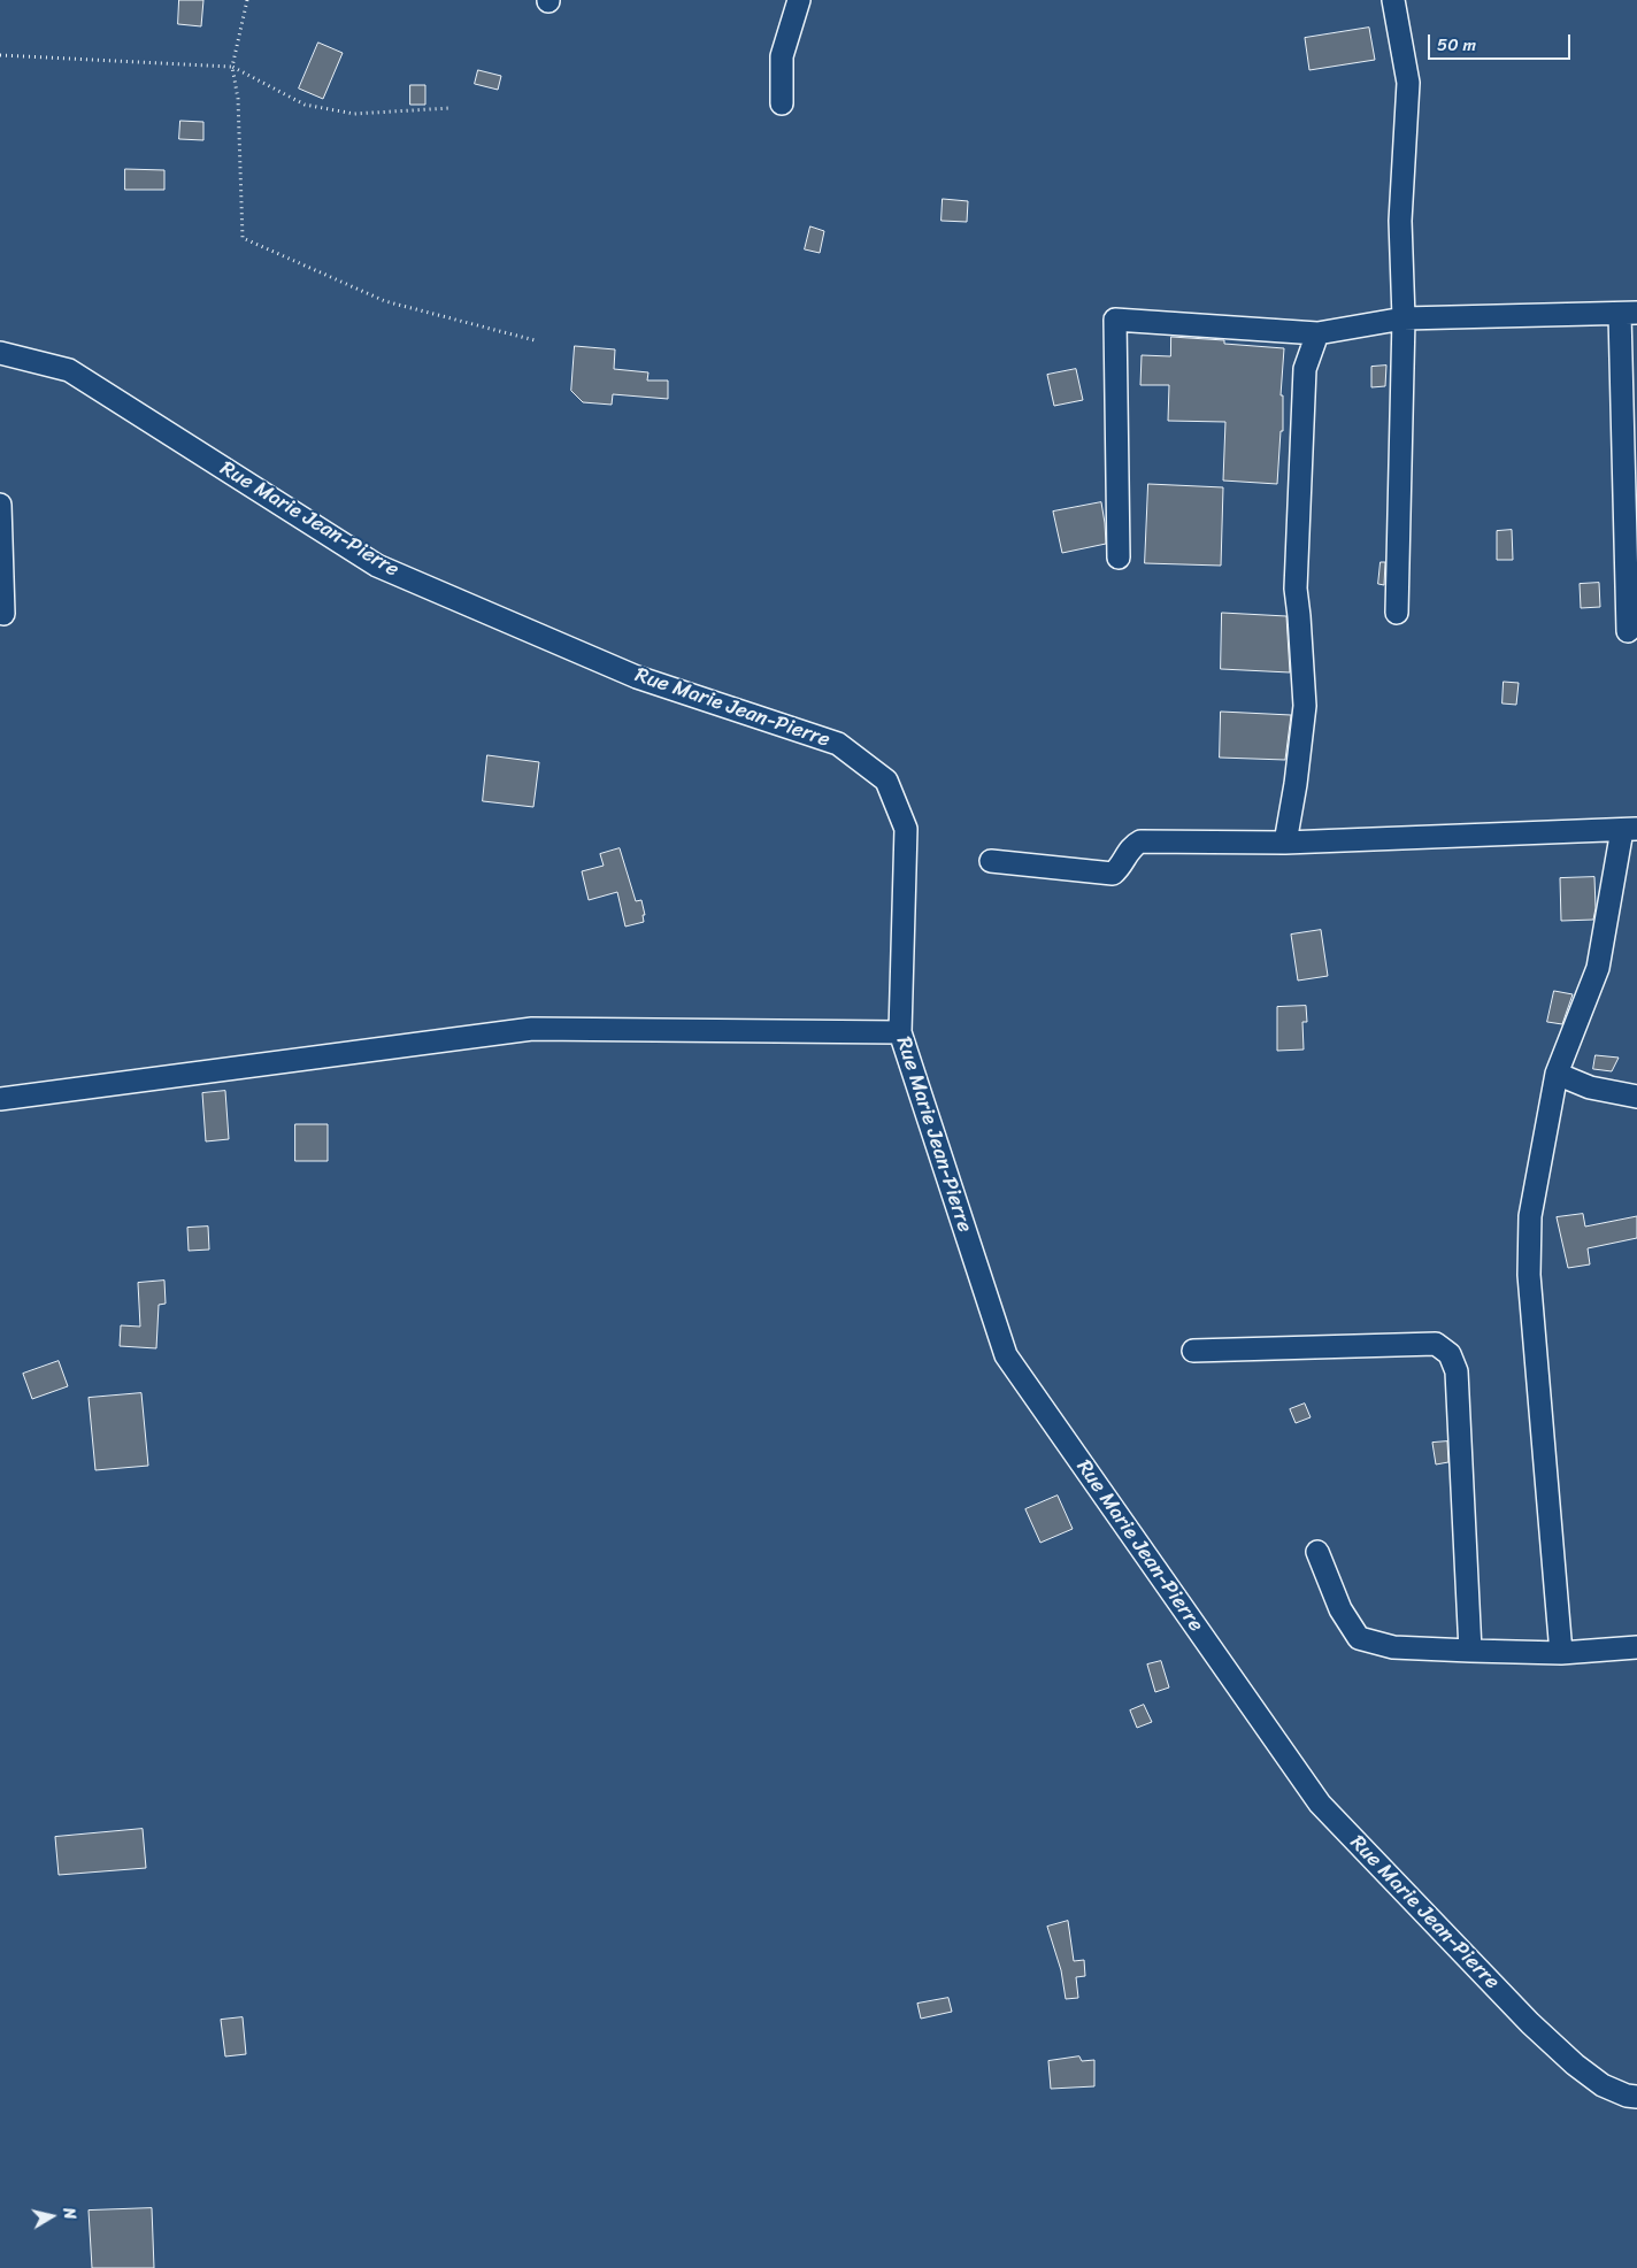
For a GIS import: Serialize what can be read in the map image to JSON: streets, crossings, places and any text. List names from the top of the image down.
{
  "streets": {
    "street": ["Rue Marie Jean-Pierre"]
  },
  "scale_bar": "50 m",
  "north": "right"
}
